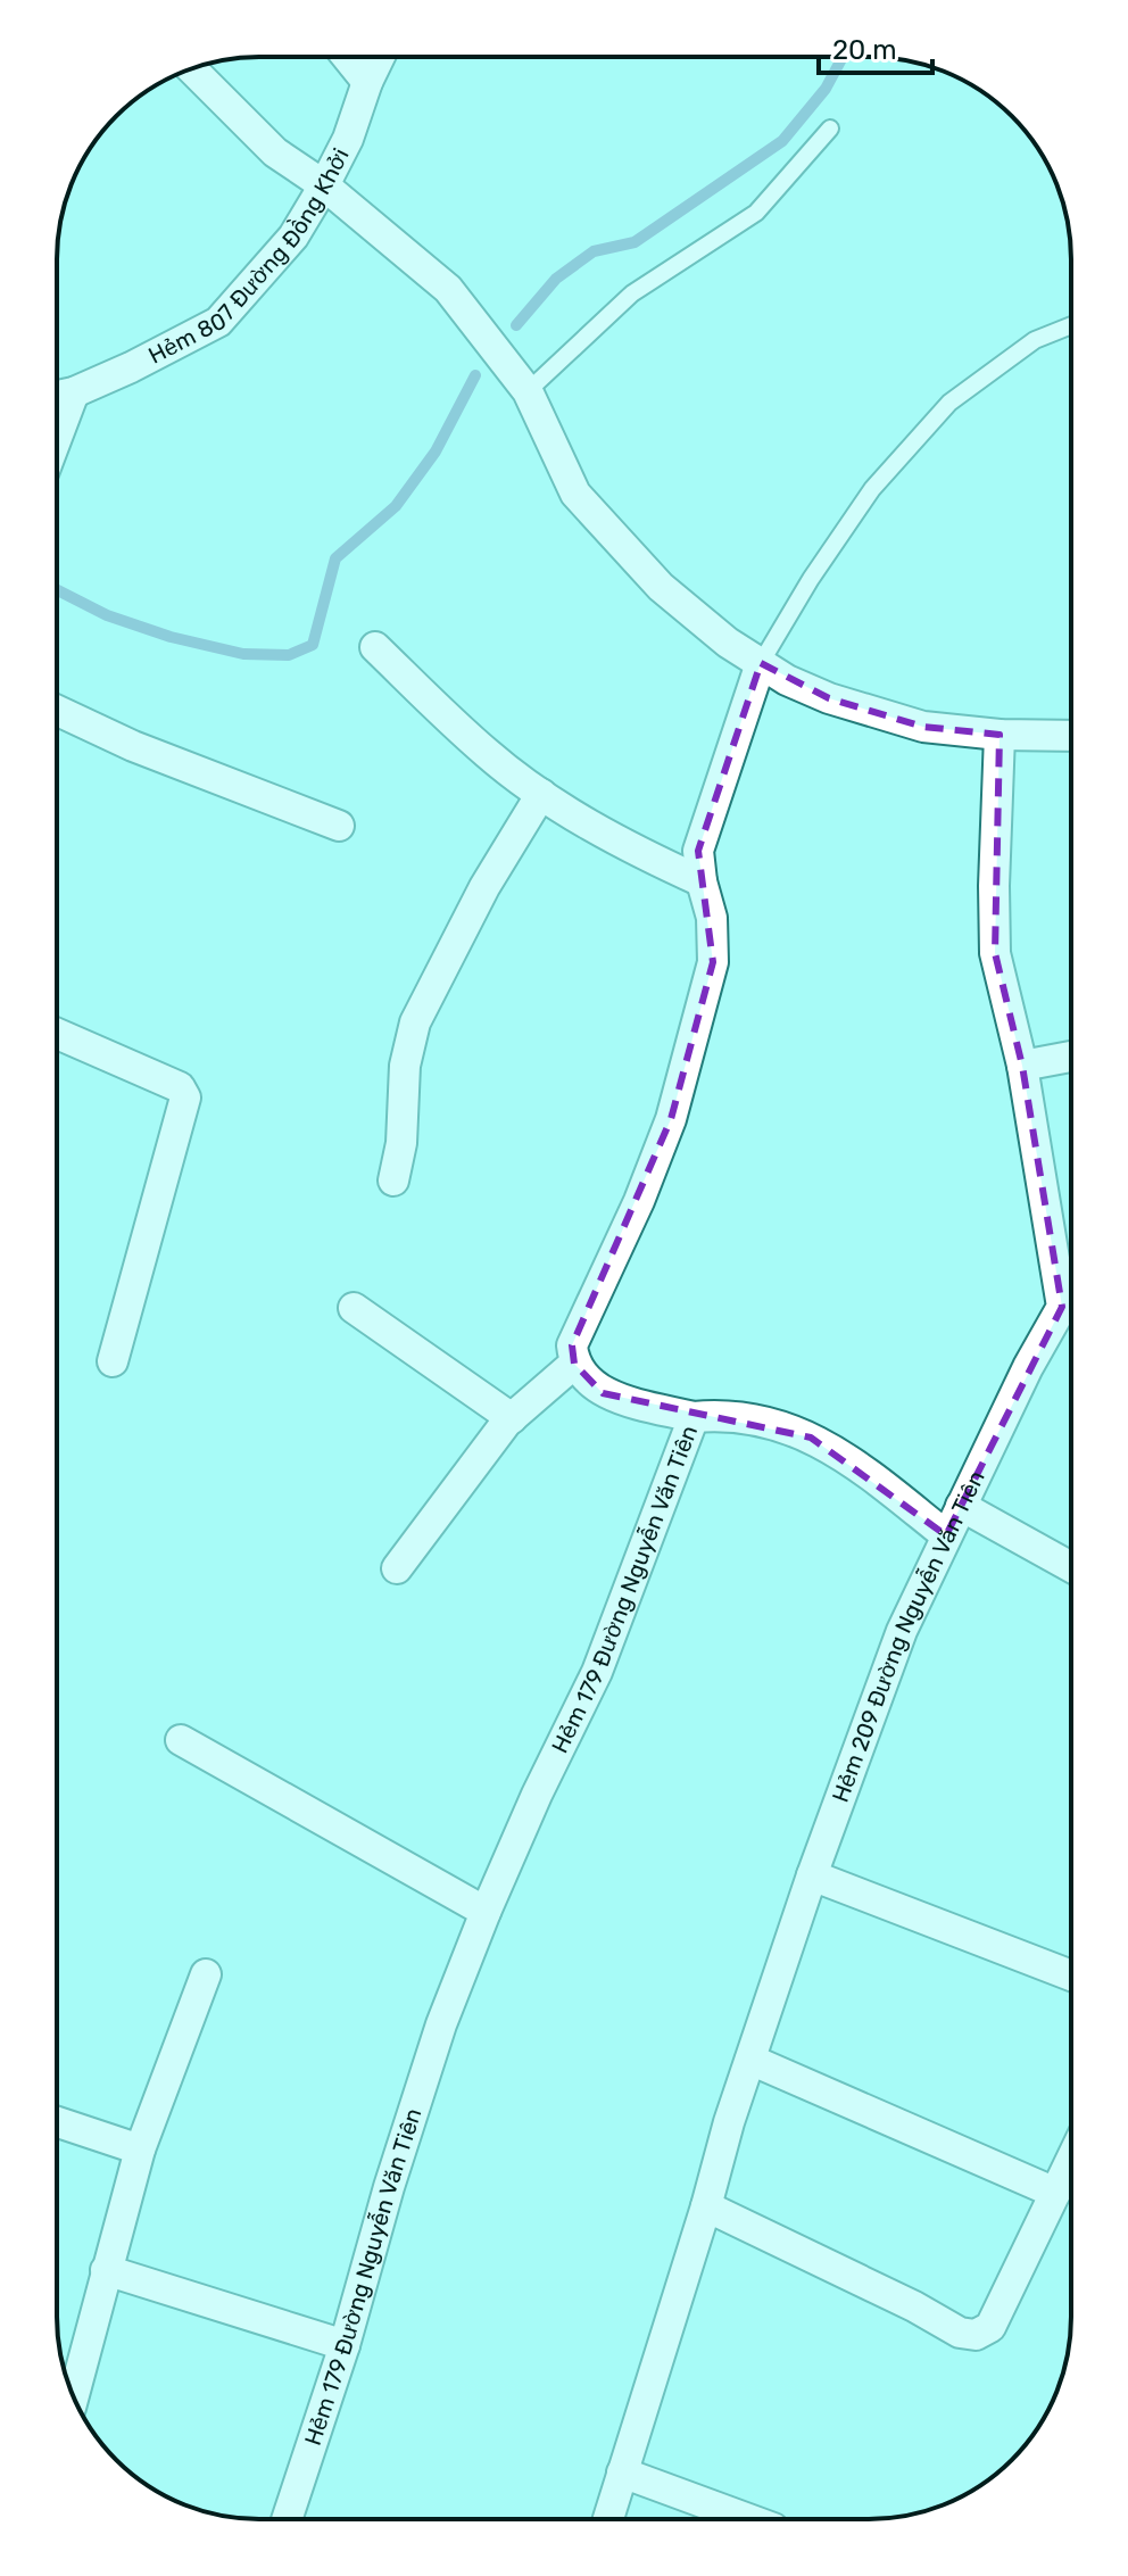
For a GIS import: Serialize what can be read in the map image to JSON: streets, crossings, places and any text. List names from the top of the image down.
{
  "streets": {
    "street": ["Hẻm 807 Đường Đồng Khởi", "Hẻm 179 Đường Nguyễn Văn Tiên", "Hẻm 209 Đường Nguyễn Văn Tiên"]
  },
  "scale_bar": "20 m"
}
